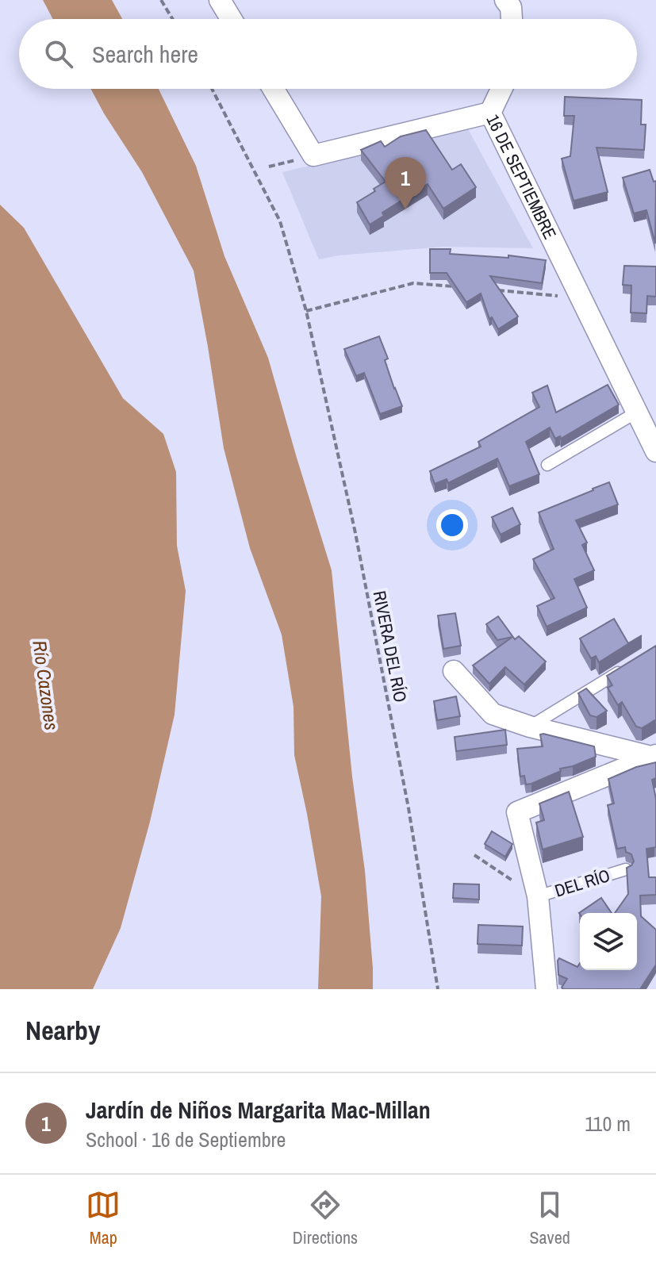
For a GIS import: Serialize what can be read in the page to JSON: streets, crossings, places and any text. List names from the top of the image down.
{
  "streets": {
    "street": ["16 DE SEPTIEMBRE"],
    "lane": ["DEL RÍO"],
    "path": ["RIVERA DEL RÍO"]
  },
  "water": ["Río Cazones"],
  "page": {
    "search": "Search here",
    "pins": "1",
    "heading": "Nearby",
    "list": [
      {
        "mark": "1",
        "name": "Jardín de Niños Margarita Mac-Millan",
        "note": "School · 16 de Septiembre",
        "value": "110 m"
      }
    ],
    "nav": ["Map", "Directions", "Saved"]
  }
}
